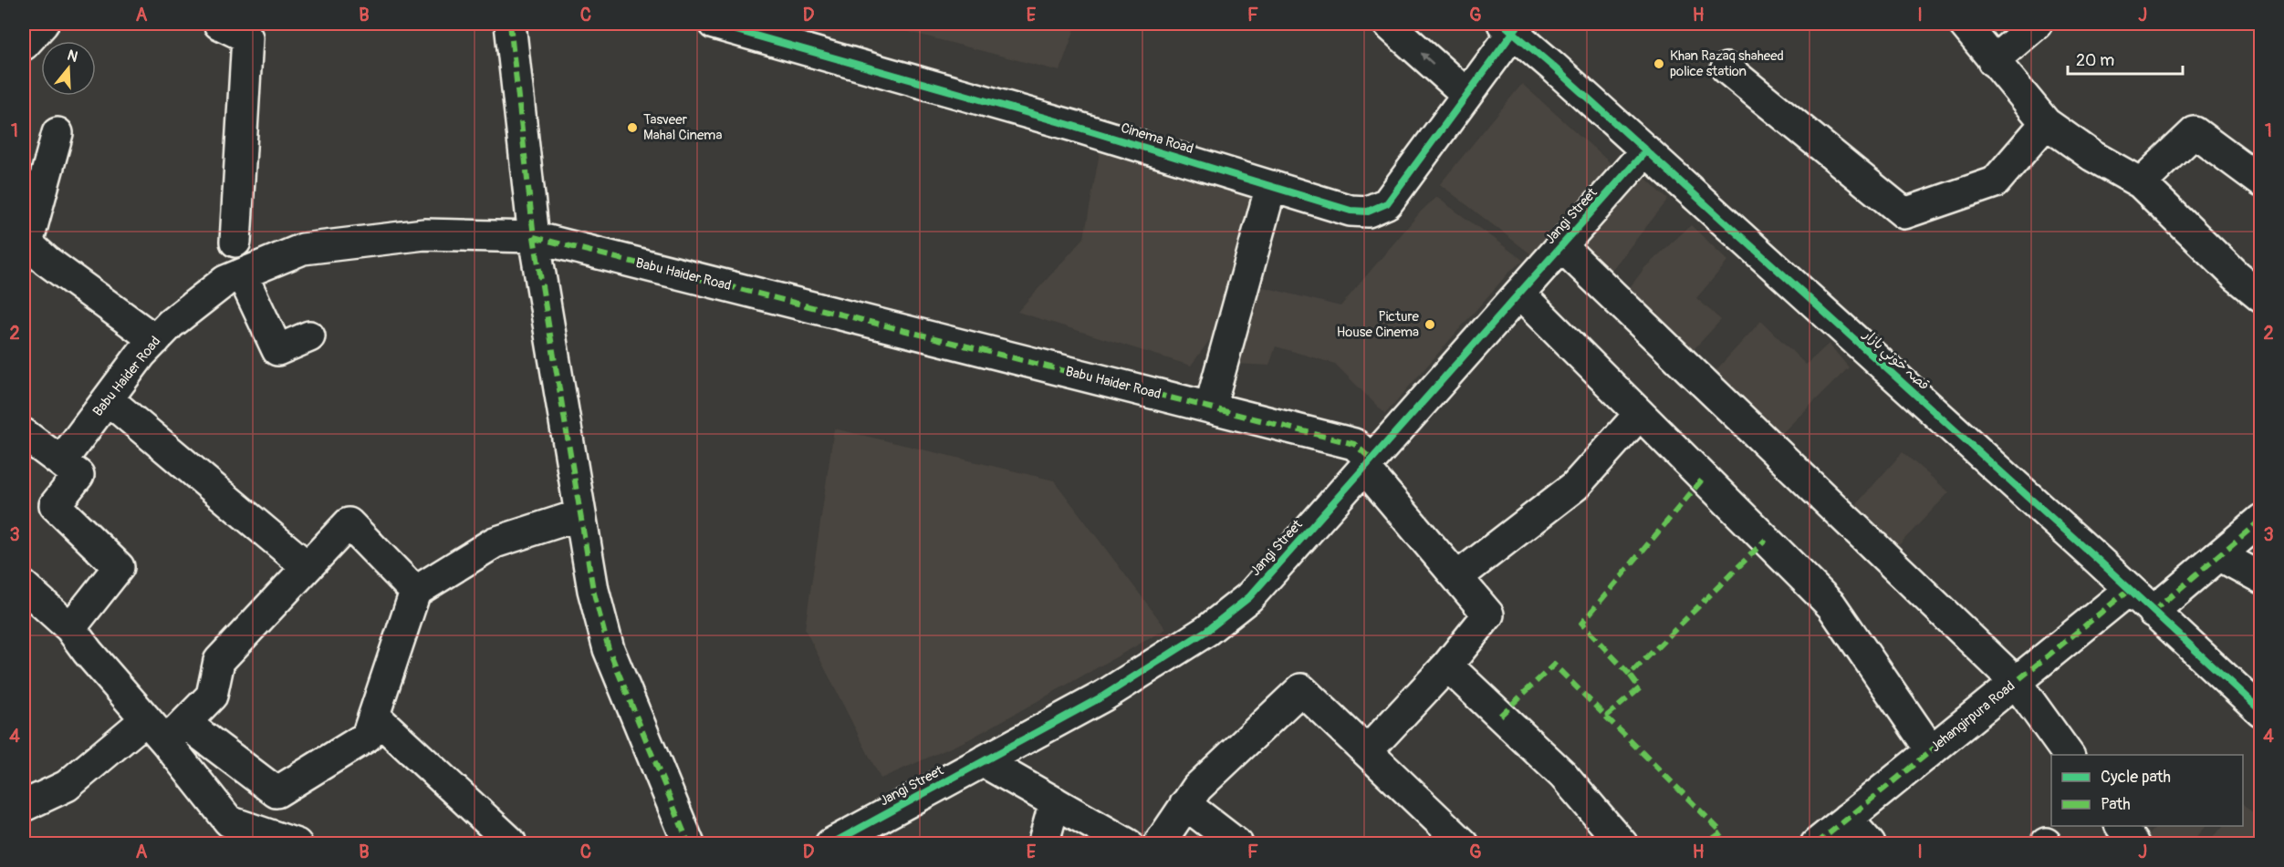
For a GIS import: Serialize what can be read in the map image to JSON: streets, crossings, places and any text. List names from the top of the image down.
{
  "streets": {
    "street": [
      "Cinema Road",
      "Jangi Street",
      "Babu Haider Road",
      "قصہ خوني بازار",
      "Jehangirpura Road"
    ]
  },
  "crossings": [
    ["Cinema Road", "قصہ خوني بازار"],
    ["Jangi Street", "Babu Haider Road"],
    ["Jangi Street", "قصہ خوني بازار"],
    ["قصہ خوني بازار", "Jehangirpura Road"]
  ],
  "places": ["Khan Razaq shaheed police station", "Tasveer Mahal Cinema", "Picture House Cinema"],
  "legend": ["Cycle path", "Path"],
  "scale_bar": "20 m",
  "north": "top",
  "grid": {
    "columns": [
      "A",
      "B",
      "C",
      "D",
      "E",
      "F",
      "G",
      "H",
      "I",
      "J"
    ],
    "rows": [
      "1",
      "2",
      "3",
      "4"
    ]
  }
}
